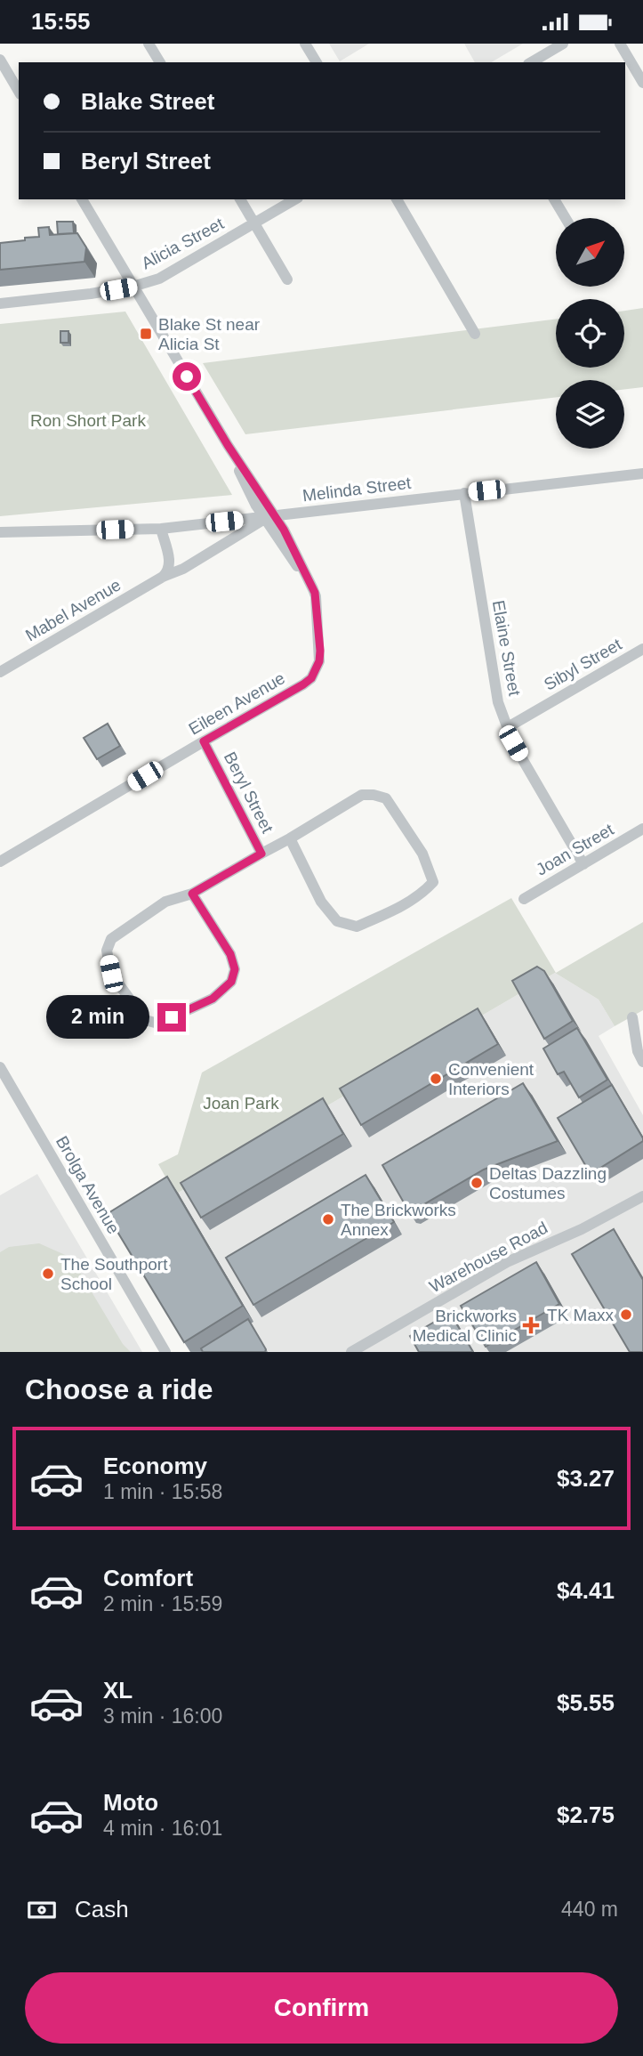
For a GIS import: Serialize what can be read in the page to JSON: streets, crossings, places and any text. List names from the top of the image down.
{
  "streets": {
    "street": [
      "Alicia Street",
      "Melinda Street",
      "Mabel Avenue",
      "Elaine Street",
      "Sibyl Street",
      "Eileen Avenue",
      "Beryl Street",
      "Joan Street",
      "Brolga Avenue",
      "Warehouse Road"
    ]
  },
  "crossings": [
    ["Alicia Street", "Eileen Avenue"],
    ["Melinda Street", "Mabel Avenue"],
    ["Melinda Street", "Elaine Street"],
    ["Melinda Street", "Eileen Avenue"],
    ["Mabel Avenue", "Eileen Avenue"],
    ["Elaine Street", "Sibyl Street"],
    ["Elaine Street", "Joan Street"],
    ["Eileen Avenue", "Beryl Street"]
  ],
  "parks": ["Ron Short Park", "Joan Park"],
  "places": {
    "transit": ["Blake St near Alicia St"],
    "other": [
      "Convenient Interiors",
      "Deltas Dazzling Costumes",
      "The Brickworks Annex",
      "The Southport School",
      "TK Maxx"
    ],
    "health": ["Brickworks Medical Clinic"]
  },
  "north": "top right",
  "page": {
    "status": "15:55",
    "banner": ["Blake Street", "Beryl Street"],
    "bubble": "2 min",
    "heading": "Choose a ride",
    "list": [
      {
        "name": "Economy",
        "note": "1 min · 15:58",
        "value": "$3.27"
      },
      {
        "name": "Comfort",
        "note": "2 min · 15:59",
        "value": "$4.41"
      },
      {
        "name": "XL",
        "note": "3 min · 16:00",
        "value": "$5.55"
      },
      {
        "name": "Moto",
        "note": "4 min · 16:01",
        "value": "$2.75"
      }
    ],
    "pay": ["Cash", "440 m"],
    "buttons": "Confirm"
  }
}
